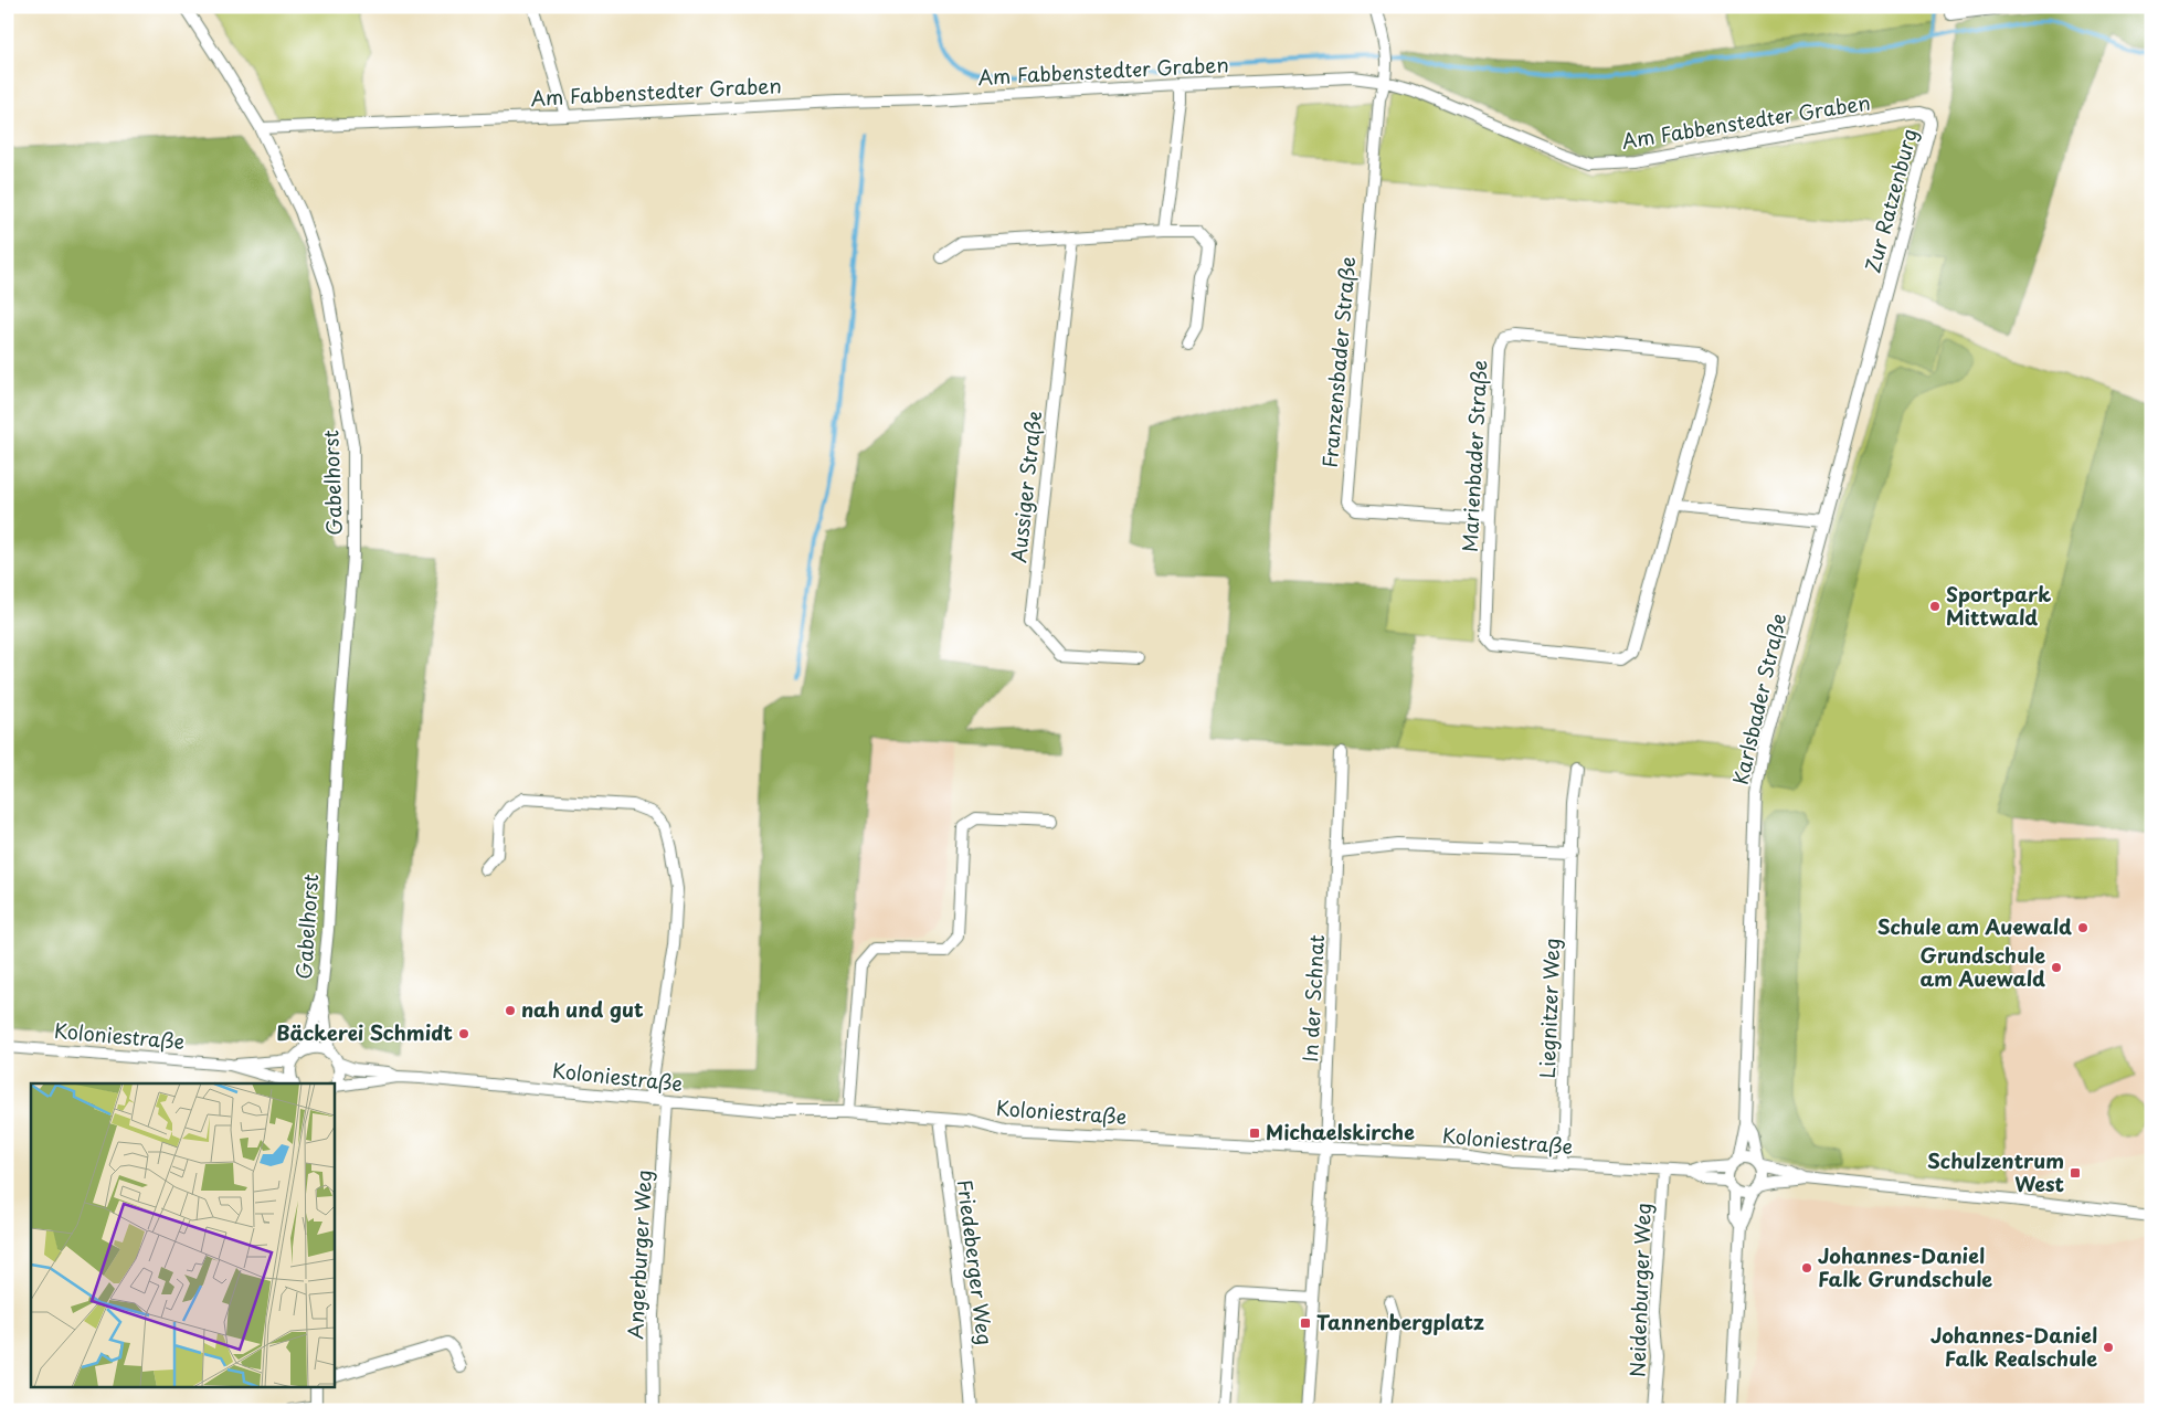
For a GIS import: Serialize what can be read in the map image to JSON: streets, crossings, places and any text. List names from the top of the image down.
{
  "streets": {
    "street": [
      "Am Fabbenstedter Graben",
      "Zur Ratzenburg",
      "Franzensbader Straße",
      "Marienbader Straße",
      "Gabelhorst",
      "Aussiger Straße",
      "Karlsbader Straße",
      "In der Schnat",
      "Liegnitzer Weg",
      "Koloniestraße",
      "Angerburger Weg",
      "Friedeberger Weg",
      "Neidenburger Weg"
    ]
  },
  "crossings": [
    ["Am Fabbenstedter Graben", "Zur Ratzenburg"],
    ["Am Fabbenstedter Graben", "Franzensbader Straße"],
    ["Am Fabbenstedter Graben", "Gabelhorst"],
    ["Zur Ratzenburg", "Karlsbader Straße"],
    ["Franzensbader Straße", "Marienbader Straße"],
    ["Karlsbader Straße", "Koloniestraße"],
    ["In der Schnat", "Koloniestraße"],
    ["Liegnitzer Weg", "Koloniestraße"],
    ["Koloniestraße", "Angerburger Weg"],
    ["Koloniestraße", "Friedeberger Weg"],
    ["Koloniestraße", "Neidenburger Weg"]
  ],
  "places": {
    "other": [
      "Sportpark Mittwald",
      "Schule am Auewald",
      "Grundschule am Auewald",
      "nah und gut",
      "Bäckerei Schmidt",
      "Johannes-Daniel Falk Grundschule",
      "Johannes-Daniel Falk Realschule"
    ],
    "transit": ["Michaelskirche", "Schulzentrum West", "Tannenbergplatz"]
  }
}
